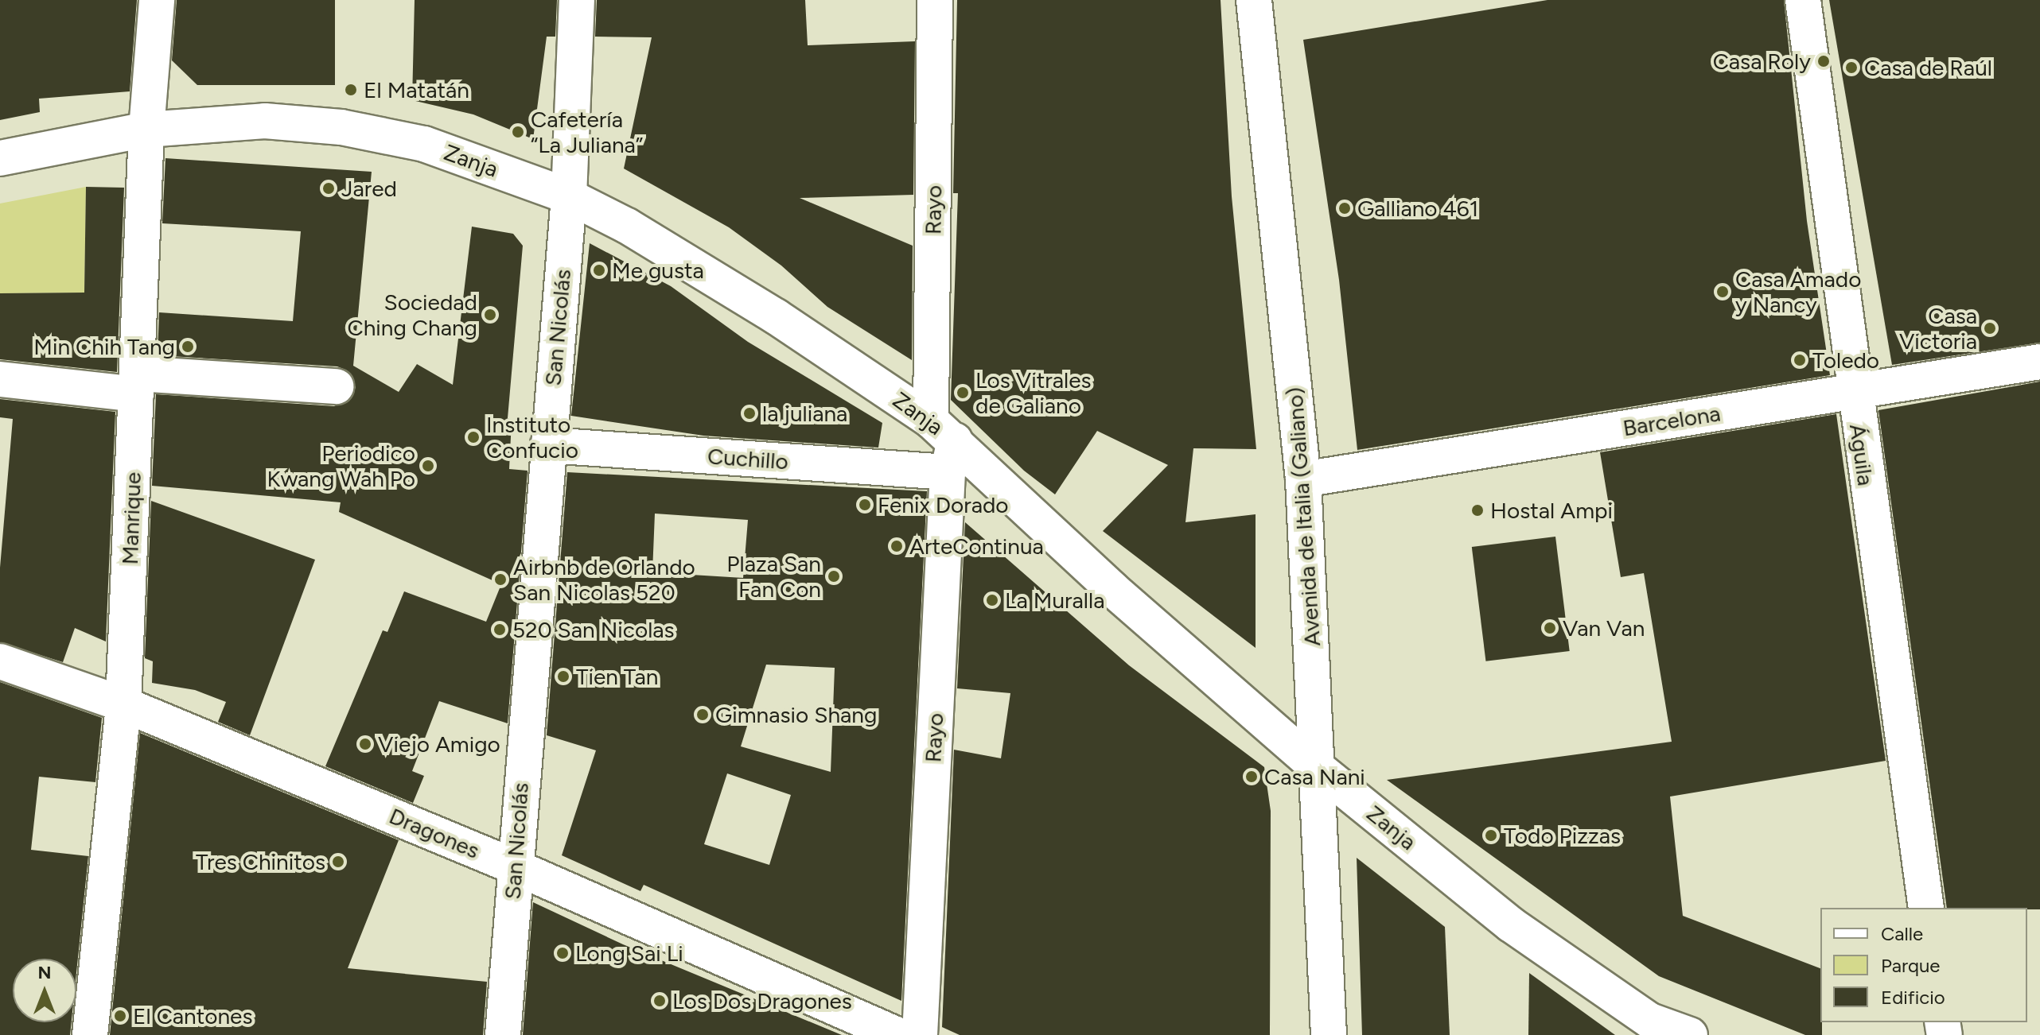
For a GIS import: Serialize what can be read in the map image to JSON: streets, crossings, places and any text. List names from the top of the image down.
{
  "streets": {
    "street": [
      "Zanja",
      "Rayo",
      "San Nicolás",
      "Barcelona",
      "Águila",
      "Cuchillo",
      "Avenida de Italia (Galiano)",
      "Manrique",
      "Dragones"
    ]
  },
  "crossings": [
    ["Zanja", "Rayo"],
    ["Zanja", "San Nicolás"],
    ["Zanja", "Cuchillo"],
    ["Zanja", "Avenida de Italia (Galiano)"],
    ["Zanja", "Manrique"],
    ["Rayo", "Cuchillo"],
    ["San Nicolás", "Cuchillo"],
    ["San Nicolás", "Dragones"],
    ["Barcelona", "Águila"],
    ["Barcelona", "Avenida de Italia (Galiano)"],
    ["Manrique", "Dragones"]
  ],
  "places": [
    "Casa Roly",
    "Casa de Raúl",
    "El Matatán",
    "Cafetería “La Juliana”",
    "Jared",
    "Galliano 461",
    "Me gusta",
    "Casa Amado y Nancy",
    "Sociedad Ching Chang",
    "Casa Victoria",
    "Min Chih Tang",
    "Toledo",
    "Los Vitrales de Galiano",
    "la juliana",
    "Instituto Confucio",
    "Periodico Kwang Wah Po",
    "Fenix Dorado",
    "Hostal Ampi",
    "ArteContinua",
    "Plaza San Fan Con",
    "Airbnb de Orlando San Nicolas 520",
    "La Muralla",
    "Van Van",
    "520 San Nicolas",
    "Tien Tan",
    "Gimnasio Shang",
    "Viejo Amigo",
    "Casa Nani",
    "Todo Pizzas",
    "Tres Chinitos",
    "Long Sai Li",
    "Los Dos Dragones",
    "El Cantones"
  ],
  "legend": ["Calle", "Parque", "Edificio"],
  "north": "top"
}
